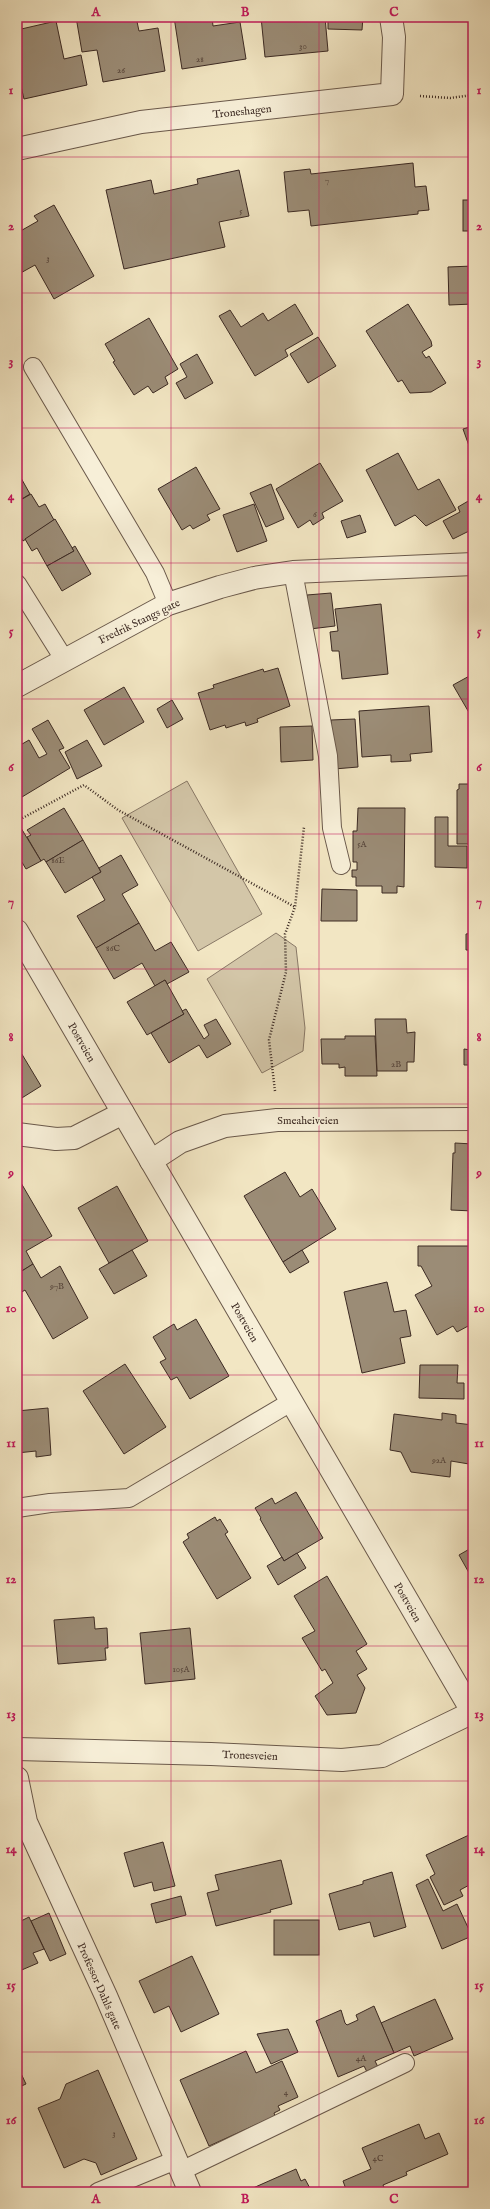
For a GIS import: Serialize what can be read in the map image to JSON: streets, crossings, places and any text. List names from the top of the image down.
{
  "streets": {
    "street": [
      "Troneshagen",
      "Fredrik Stangs gate",
      "Postveien",
      "Smeaheiveien",
      "Tronesveien",
      "Professor Dahls gate"
    ]
  },
  "crossings": [
    ["Postveien", "Smeaheiveien"],
    ["Postveien", "Tronesveien"]
  ],
  "house_numbers": [
    "30",
    "28",
    "26",
    "7",
    "5",
    "3",
    "6",
    "5A",
    "86E",
    "86C",
    "2B",
    "97B",
    "92A",
    "105A",
    "4A",
    "4",
    "3",
    "4C"
  ],
  "grid": {
    "columns": ["A", "B", "C"],
    "rows": [
      "1",
      "2",
      "3",
      "4",
      "5",
      "6",
      "7",
      "8",
      "9",
      "10",
      "11",
      "12",
      "13",
      "14",
      "15",
      "16"
    ]
  }
}
